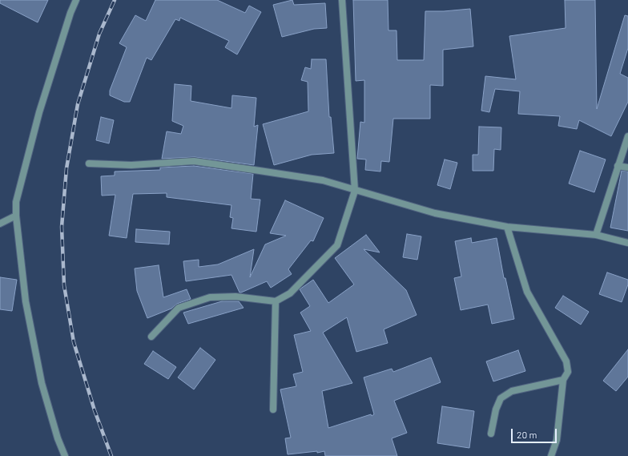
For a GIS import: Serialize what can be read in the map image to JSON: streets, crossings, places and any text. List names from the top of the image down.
{
  "scale_bar": "20 m"
}
